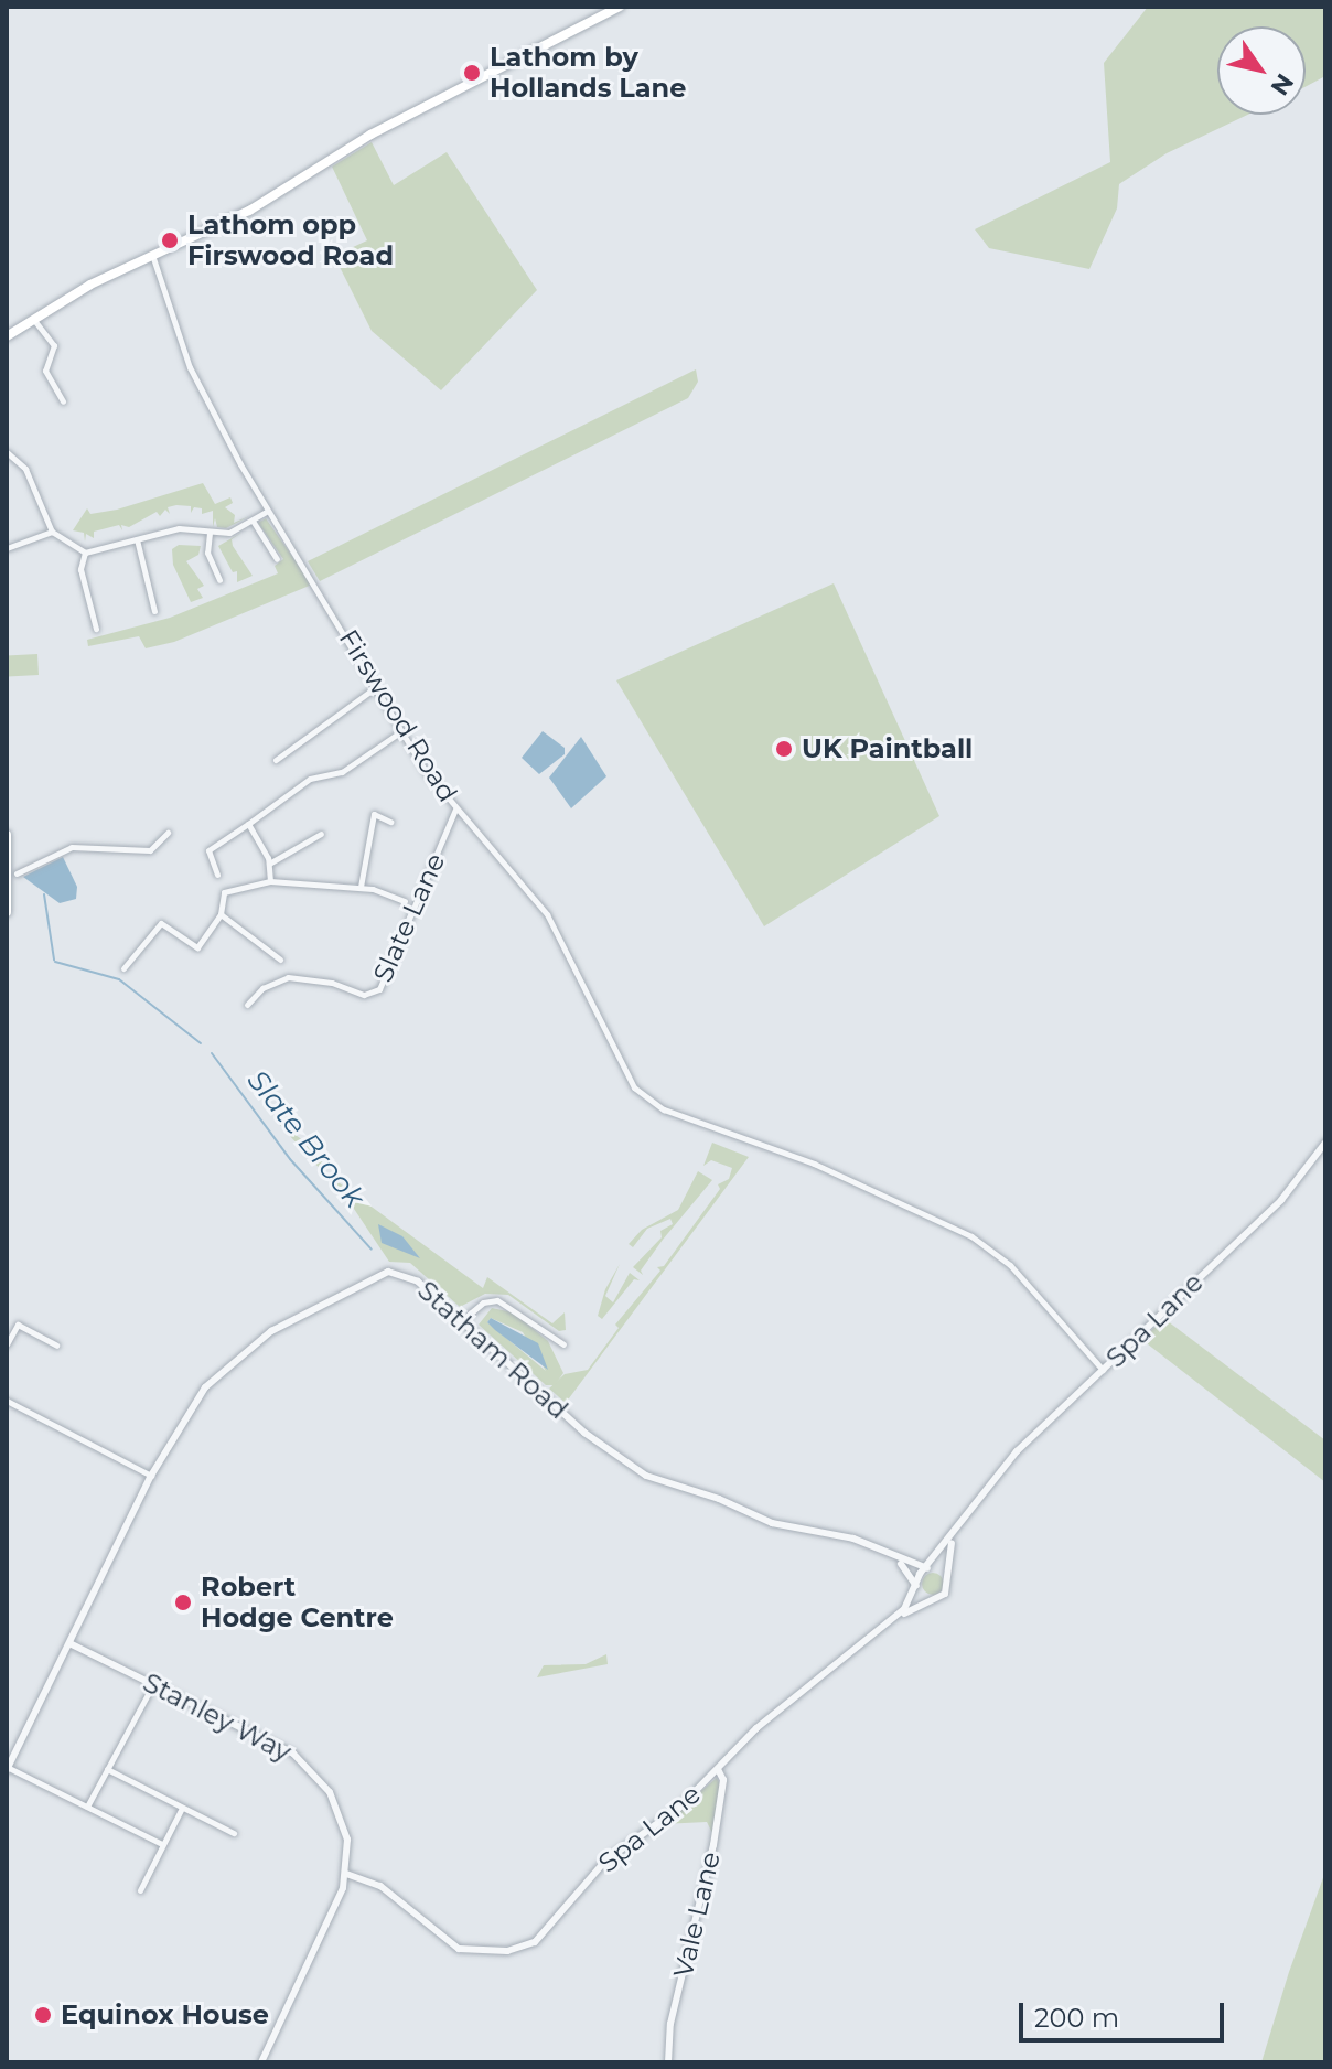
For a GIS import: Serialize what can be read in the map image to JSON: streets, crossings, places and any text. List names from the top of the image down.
{
  "streets": {
    "street": [
      "Firswood Road",
      "Slate Lane",
      "Spa Lane",
      "Statham Road",
      "Stanley Way",
      "Vale Lane"
    ]
  },
  "crossings": [
    ["Firswood Road", "Slate Lane"],
    ["Firswood Road", "Spa Lane"],
    ["Spa Lane", "Statham Road"],
    ["Spa Lane", "Stanley Way"],
    ["Spa Lane", "Vale Lane"],
    ["Statham Road", "Stanley Way"]
  ],
  "water": ["Slate Brook"],
  "places": [
    "Lathom by Hollands Lane",
    "Lathom opp Firswood Road",
    "UK Paintball",
    "Robert Hodge Centre",
    "Equinox House"
  ],
  "scale_bar": "200 m",
  "north": "bottom right"
}
